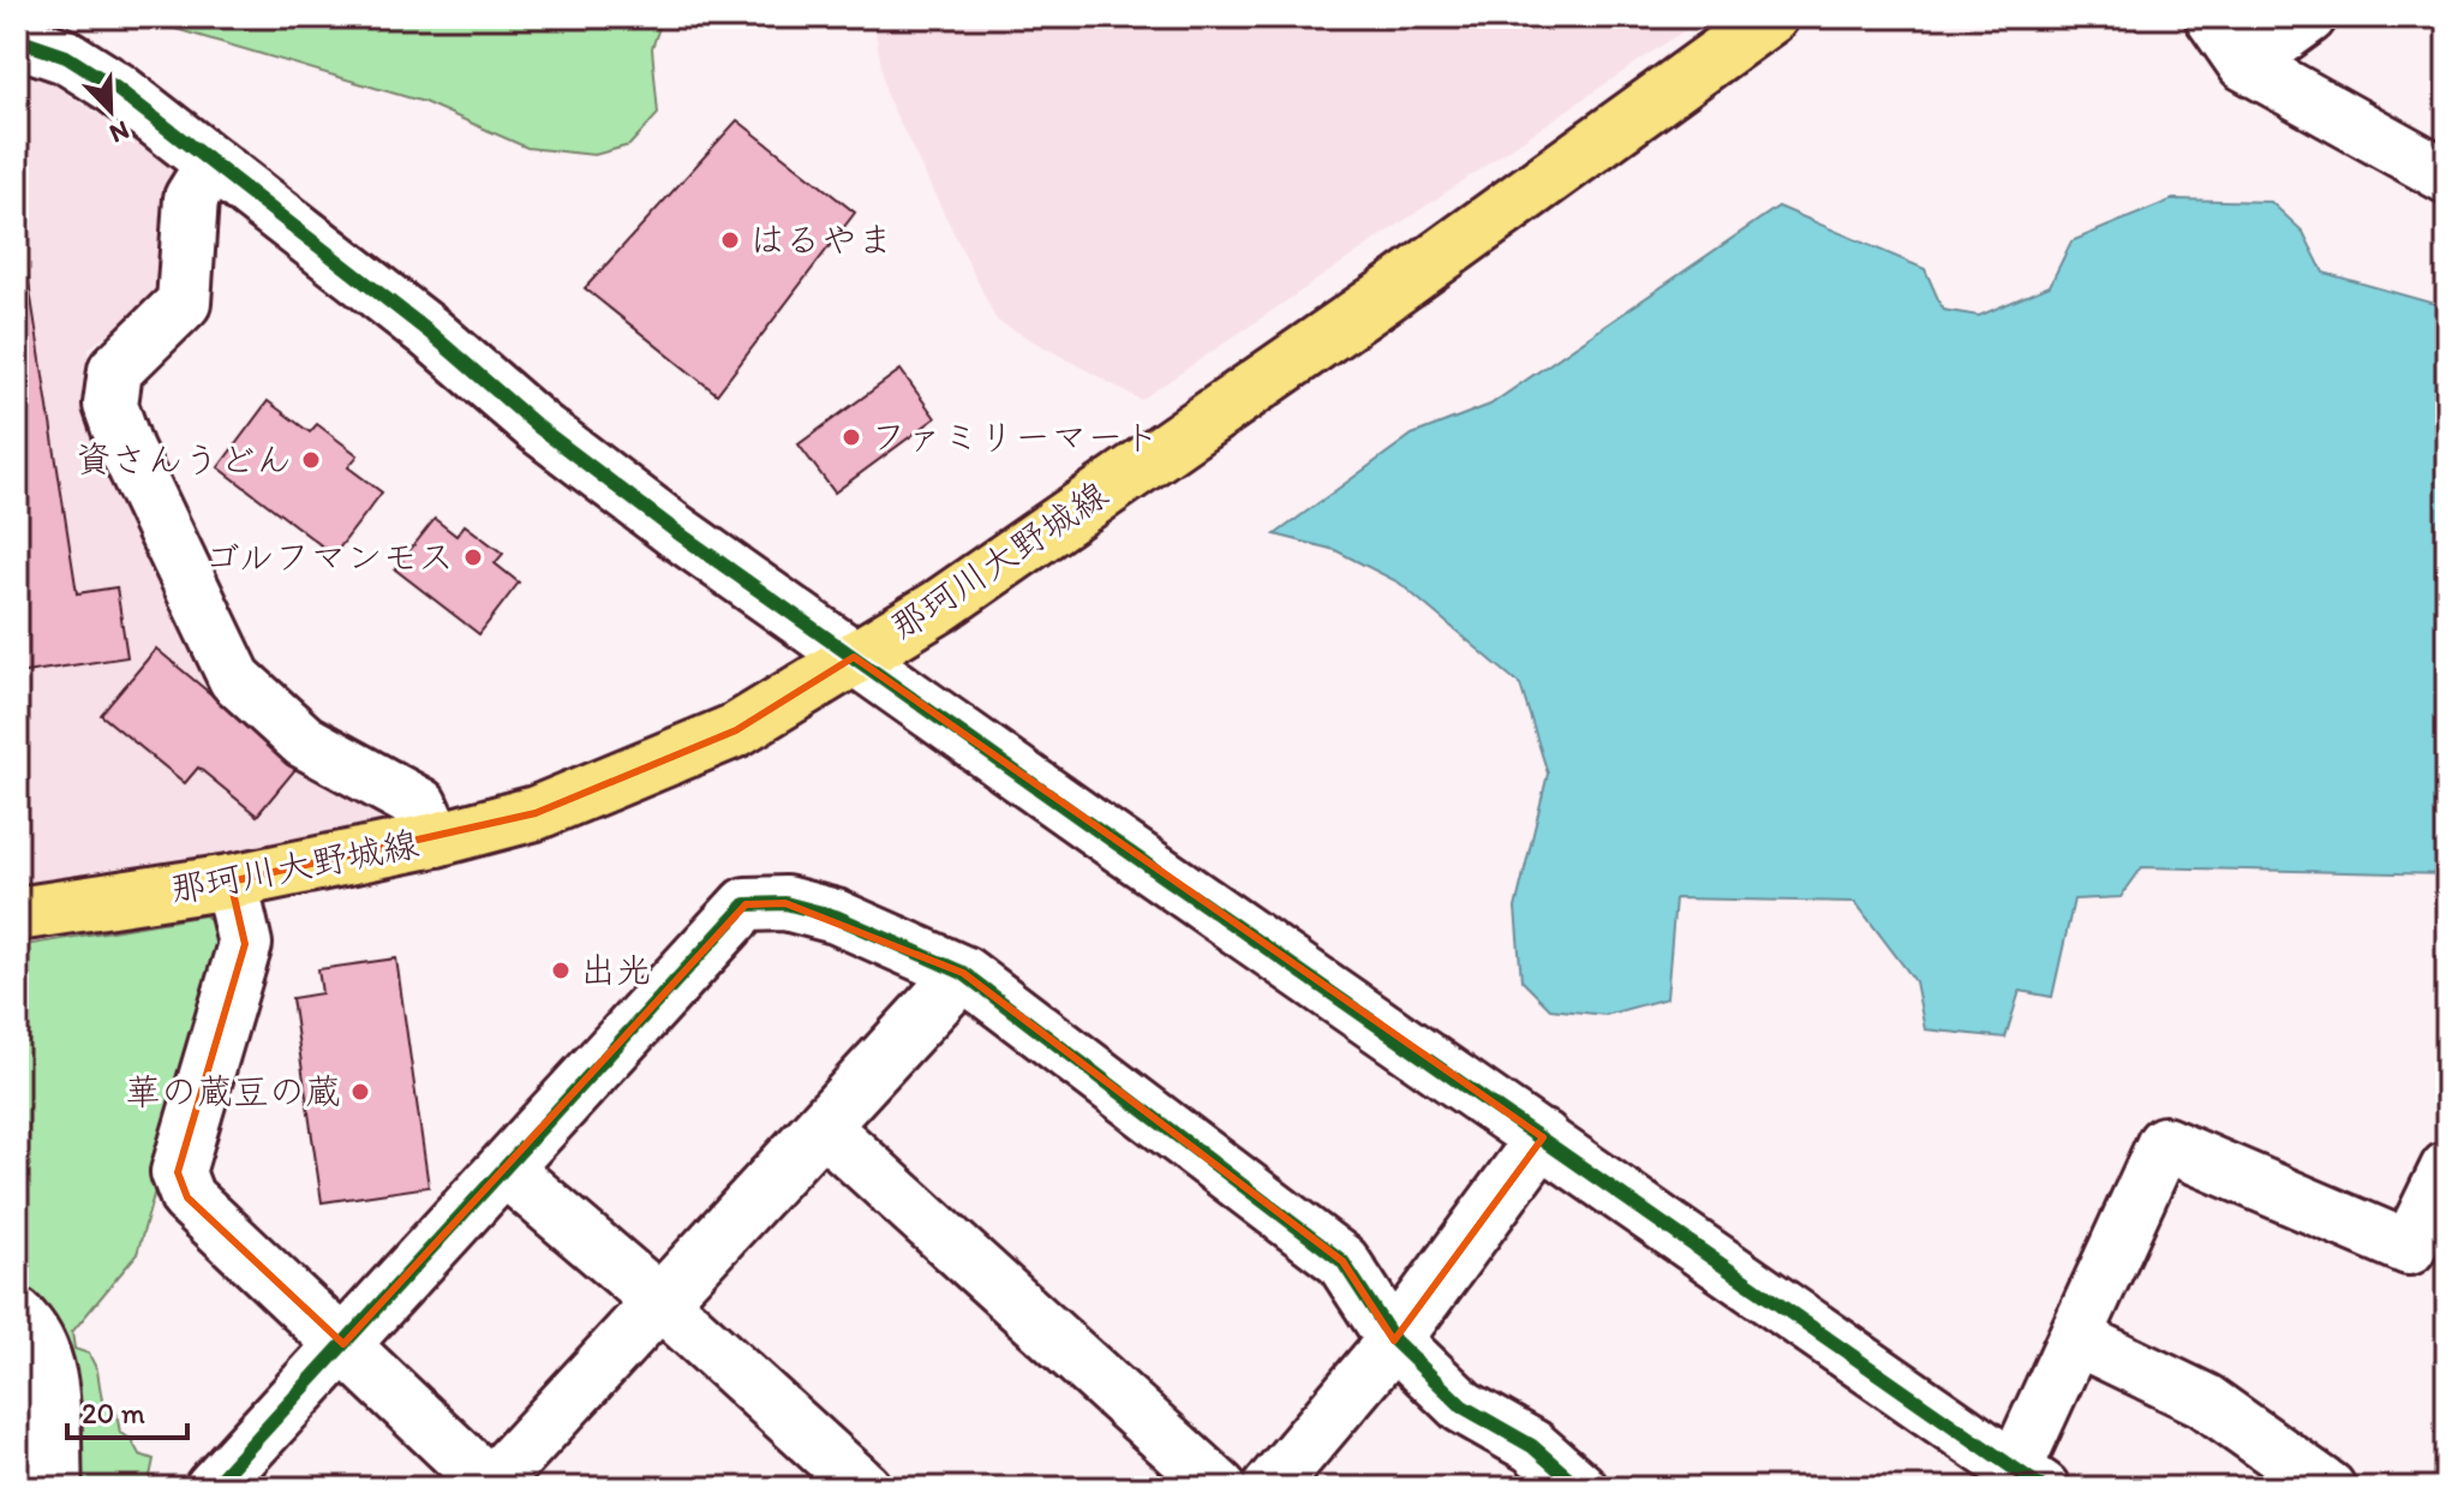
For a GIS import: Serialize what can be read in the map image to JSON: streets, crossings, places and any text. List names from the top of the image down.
{
  "streets": {
    "main road": ["那珂川大野城線"]
  },
  "places": [
    "はるやま",
    "ファミリーマート",
    "資さんうどん",
    "ゴルフマンモス",
    "出光",
    "華の蔵豆の蔵"
  ],
  "scale_bar": "20 m",
  "north": "bottom right"
}
